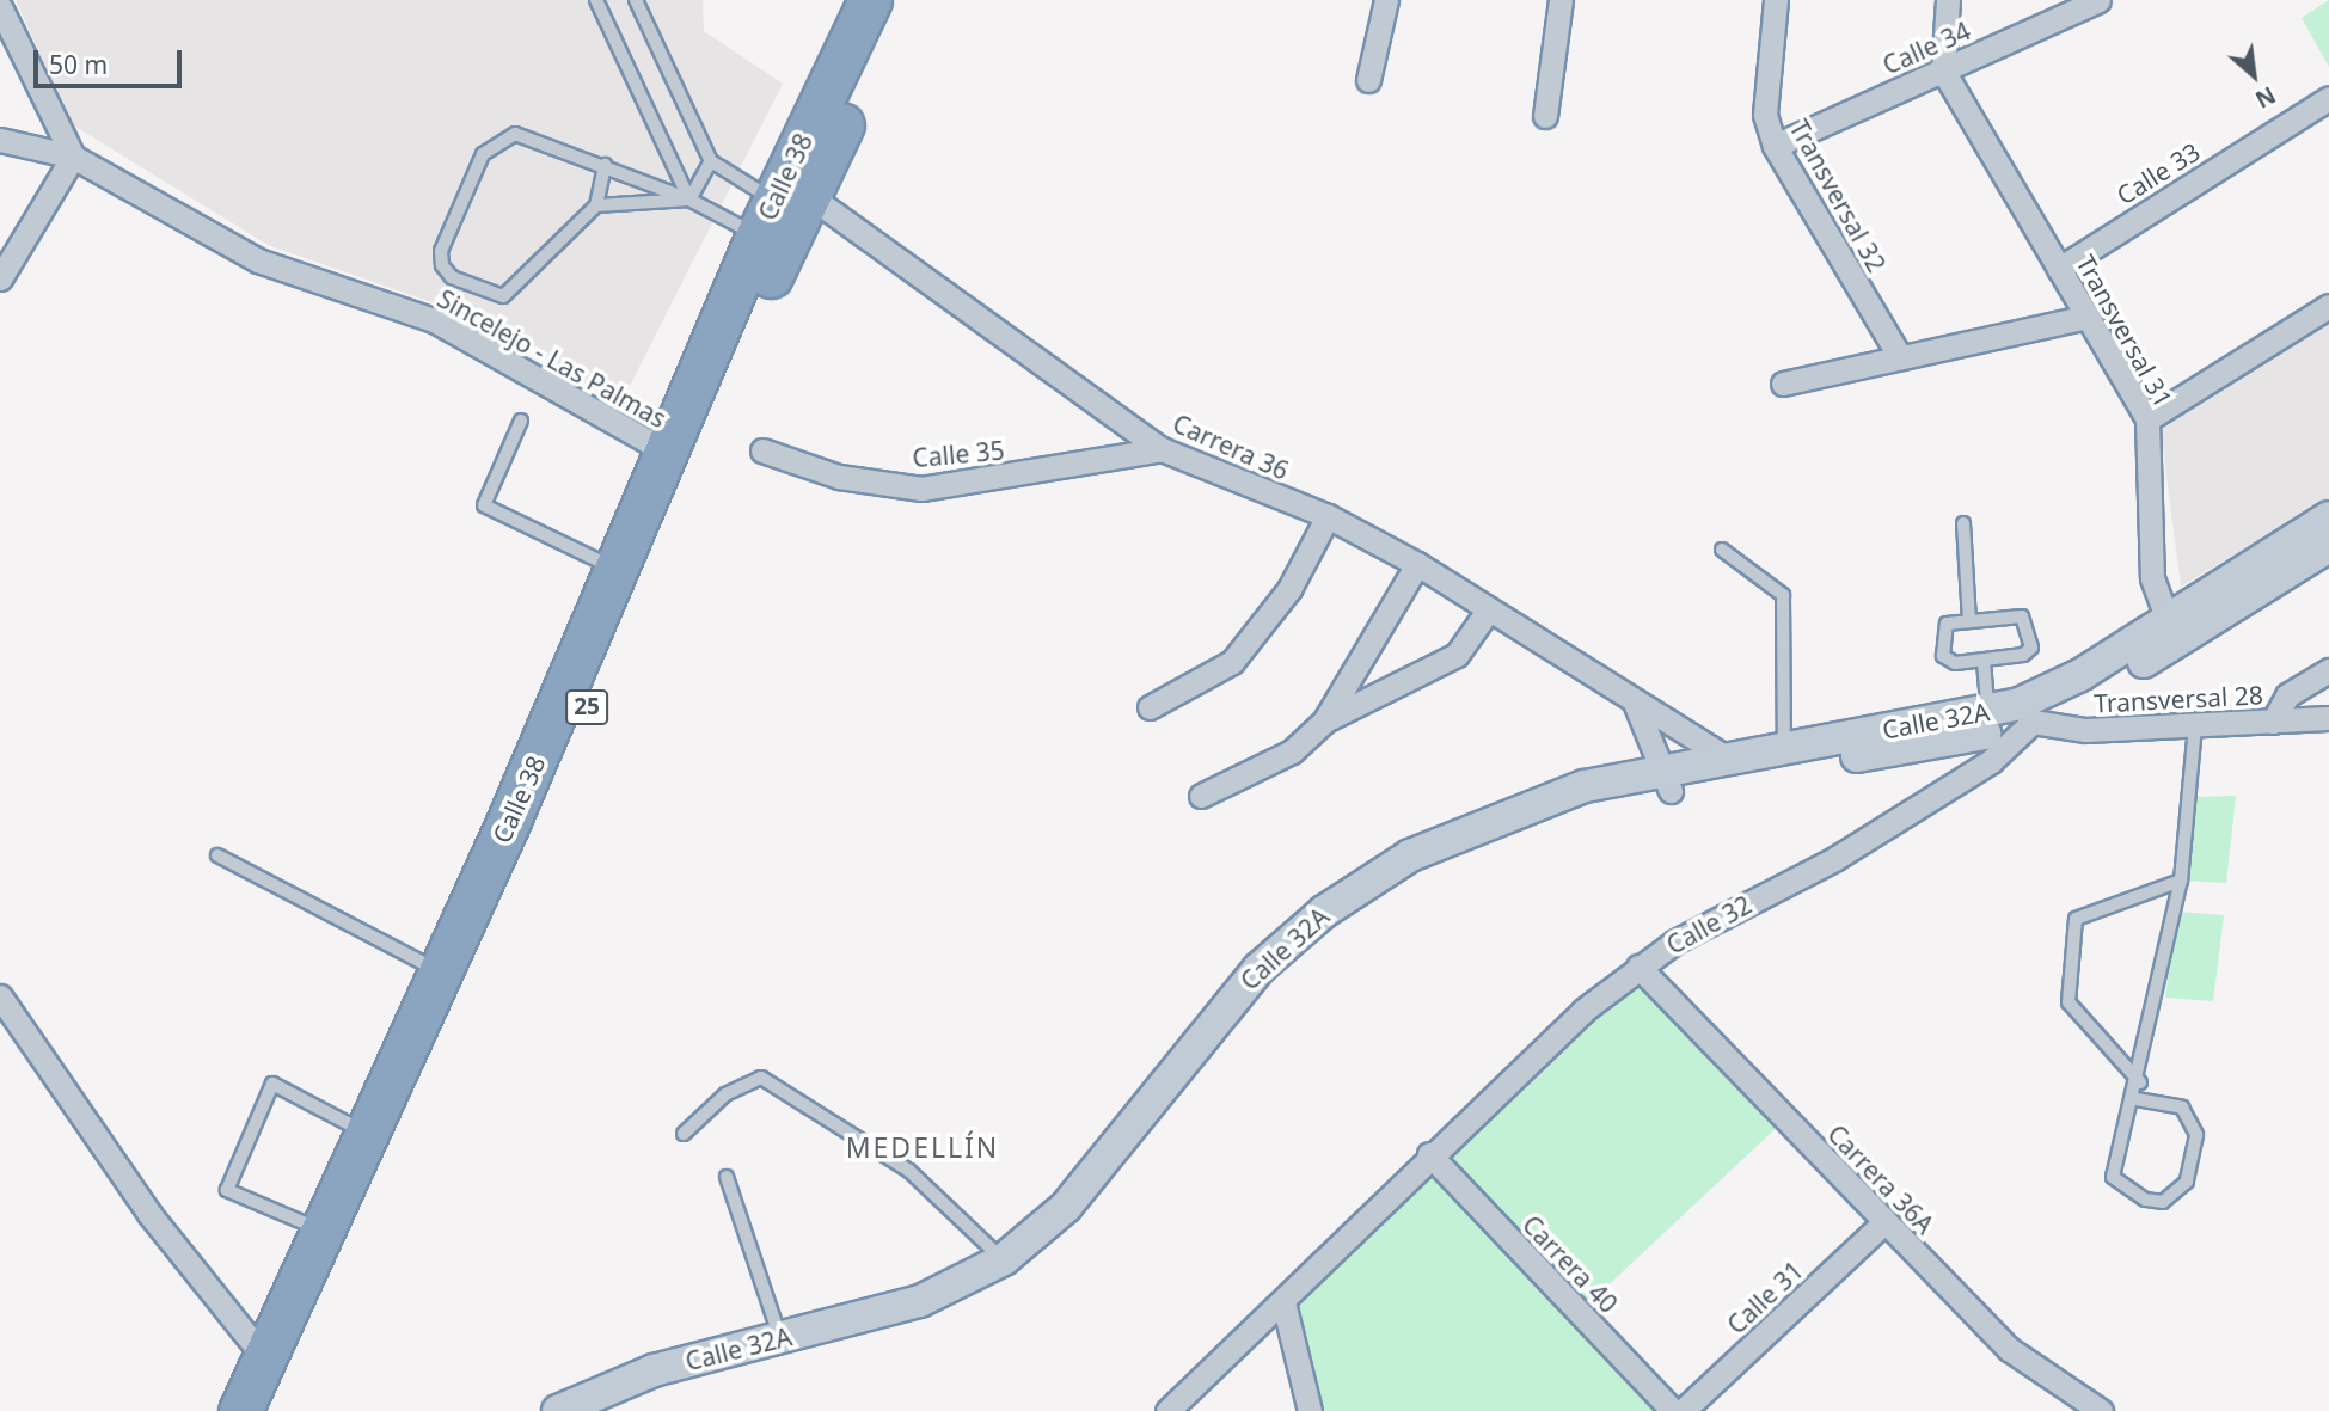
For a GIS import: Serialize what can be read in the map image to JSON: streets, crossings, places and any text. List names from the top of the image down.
{
  "streets": {
    "highway": ["Calle 38", "25"],
    "main road": ["Calle 32A", "Calle 32"],
    "street": [
      "Calle 34",
      "Calle 33",
      "Transversal 32",
      "Transversal 31",
      "Sincelejo - Las Palmas",
      "Carrera 36",
      "Calle 35",
      "Transversal 28",
      "Carrera 36A",
      "Carrera 40",
      "Calle 31"
    ]
  },
  "crossings": [
    ["Calle 34", "Transversal 32"],
    ["Calle 34", "Transversal 31"],
    ["Calle 33", "Transversal 31"],
    ["Calle 38", "Sincelejo - Las Palmas"],
    ["Calle 38", "Carrera 36"],
    ["Transversal 31", "Calle 32"],
    ["Carrera 36", "Calle 35"],
    ["Carrera 36", "Calle 32A"],
    ["Transversal 28", "Calle 32A"],
    ["Transversal 28", "Calle 32"],
    ["Calle 32A", "Calle 32"],
    ["Calle 32", "Carrera 36A"],
    ["Calle 32", "Carrera 40"],
    ["Carrera 36A", "Calle 31"]
  ],
  "districts": ["MEDELLÍN"],
  "scale_bar": "50 m",
  "north": "bottom right"
}
